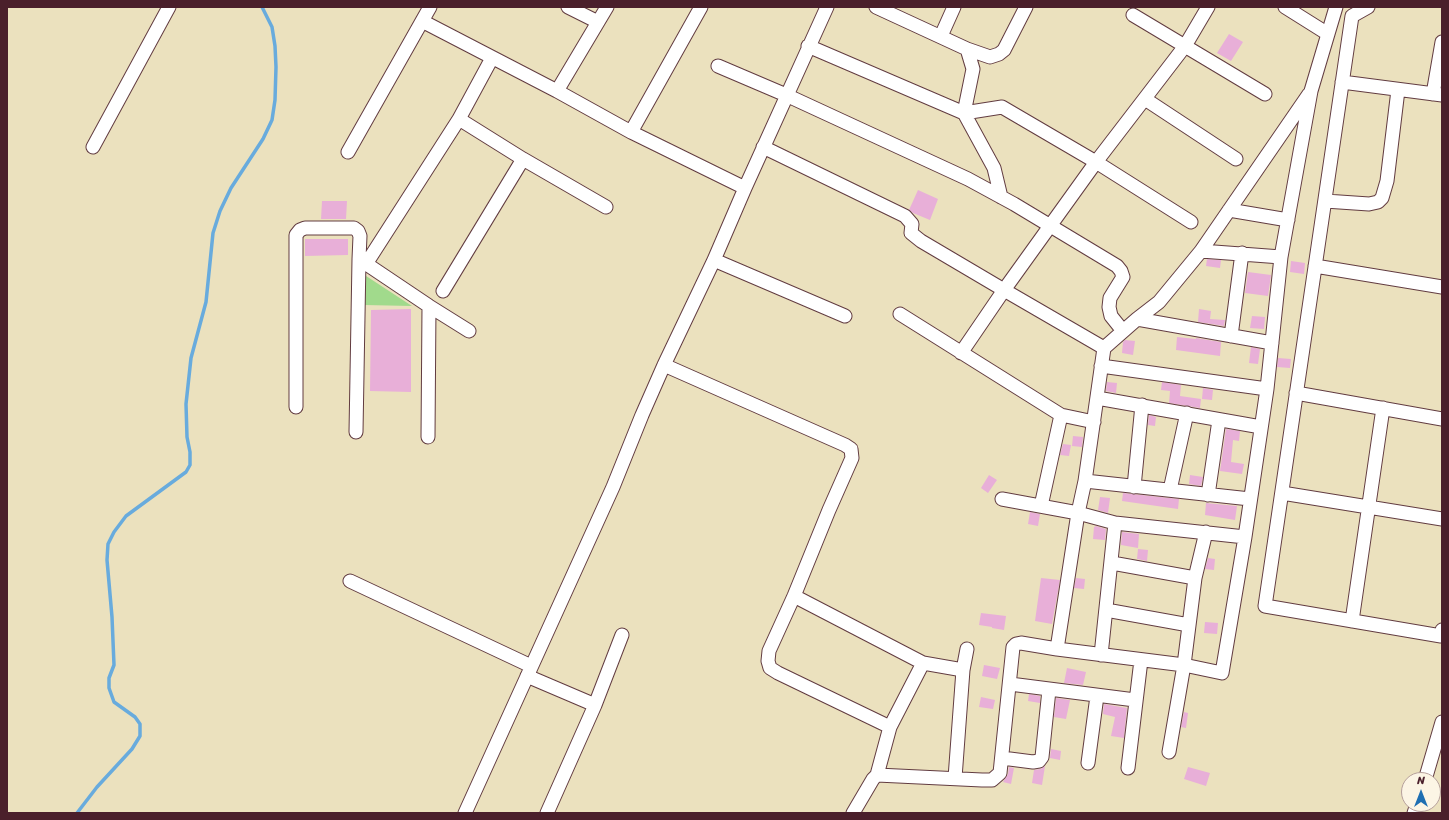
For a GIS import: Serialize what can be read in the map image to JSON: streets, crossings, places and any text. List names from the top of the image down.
{
  "north": "top"
}
